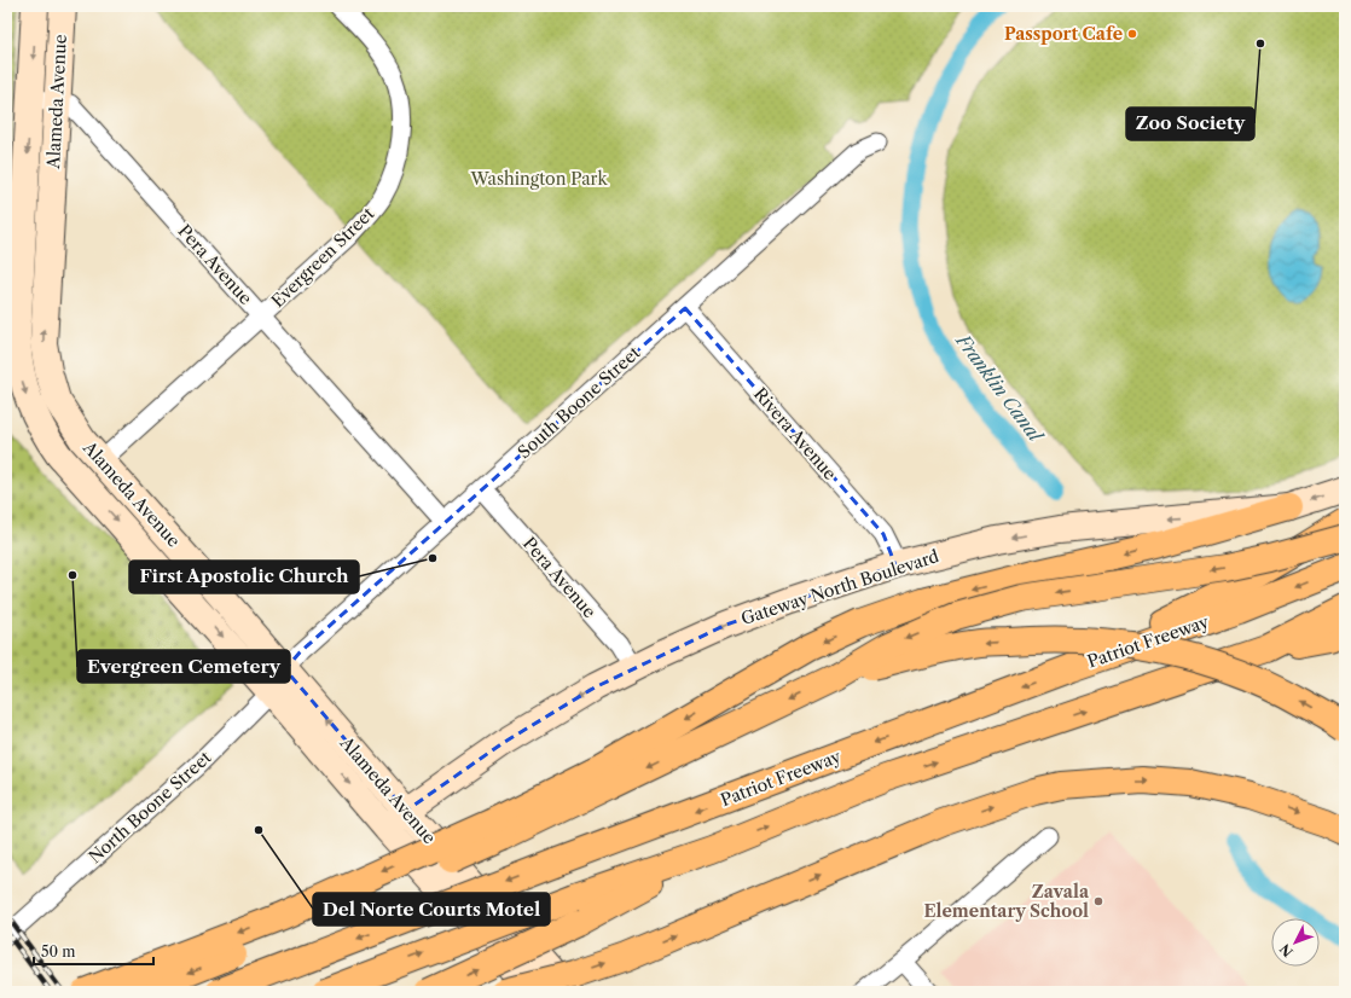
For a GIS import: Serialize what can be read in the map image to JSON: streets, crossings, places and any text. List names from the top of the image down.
{
  "streets": {
    "highway": ["Patriot Freeway"],
    "main road": ["Alameda Avenue", "Gateway North Boulevard"],
    "street": [
      "Evergreen Street",
      "Pera Avenue",
      "South Boone Street",
      "Rivera Avenue",
      "North Boone Street"
    ]
  },
  "crossings": [
    ["Alameda Avenue", "Evergreen Street"],
    ["Alameda Avenue", "Pera Avenue"],
    ["Alameda Avenue", "South Boone Street"],
    ["Alameda Avenue", "Gateway North Boulevard"],
    ["Alameda Avenue", "North Boone Street"],
    ["Evergreen Street", "Pera Avenue"],
    ["Pera Avenue", "South Boone Street"],
    ["Pera Avenue", "Gateway North Boulevard"],
    ["South Boone Street", "Rivera Avenue"],
    ["South Boone Street", "North Boone Street"],
    ["Rivera Avenue", "Gateway North Boulevard"]
  ],
  "one_way": ["Gateway North Boulevard"],
  "water": ["Franklin Canal"],
  "parks": ["Washington Park"],
  "places": [
    "Passport Cafe",
    "Zoo Society",
    "First Apostolic Church",
    "Evergreen Cemetery",
    "Del Norte Courts Motel",
    "Zavala Elementary School"
  ],
  "scale_bar": "50 m",
  "north": "bottom left"
}
